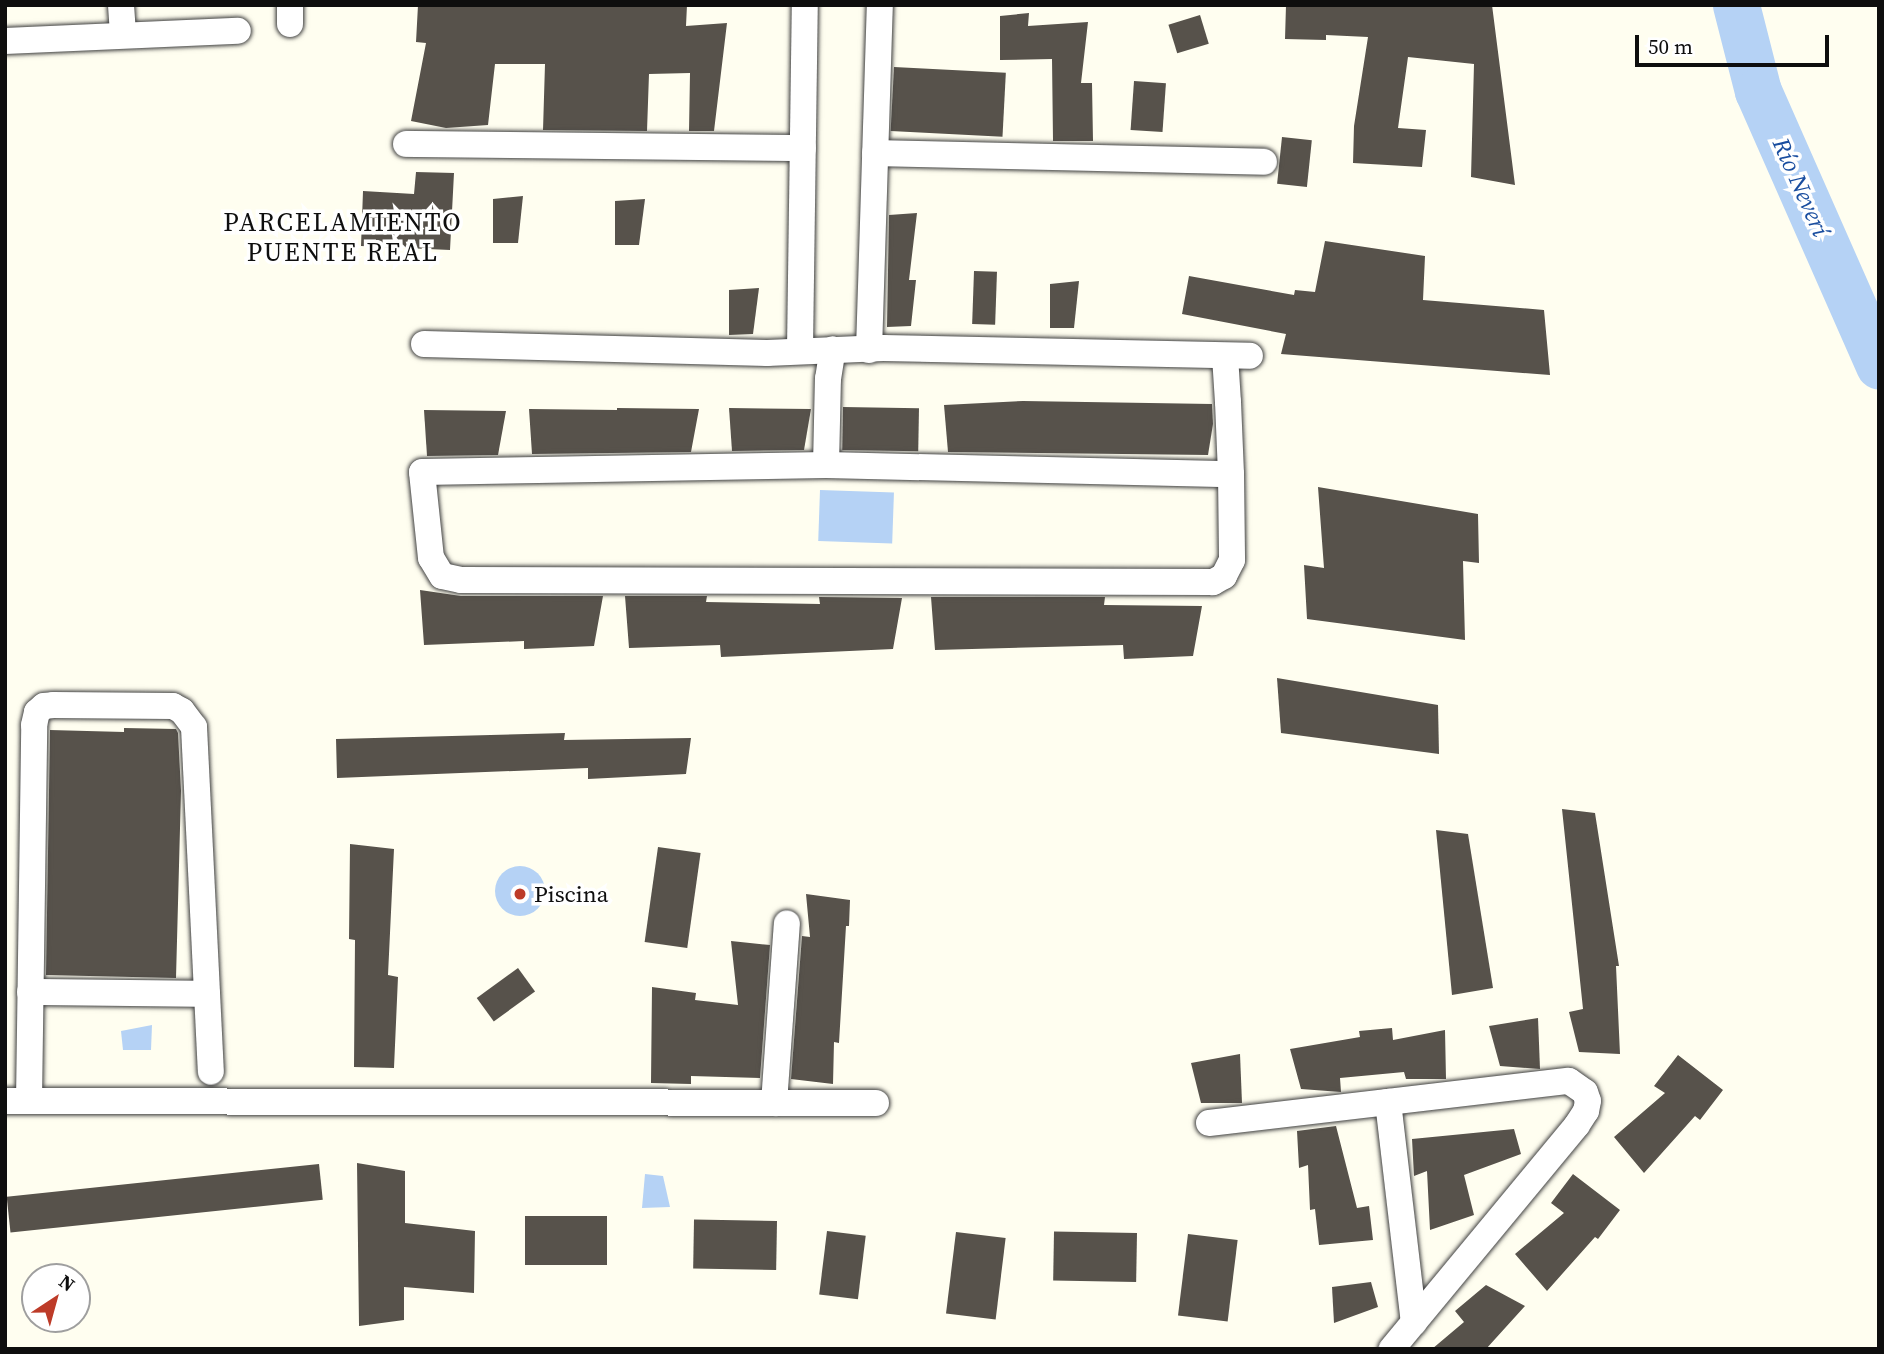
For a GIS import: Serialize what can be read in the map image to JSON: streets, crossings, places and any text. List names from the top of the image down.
{
  "districts": ["PARCELAMIENTO PUENTE REAL"],
  "water": ["Río Neverí"],
  "places": ["Piscina"],
  "scale_bar": "50 m",
  "north": "top right"
}
